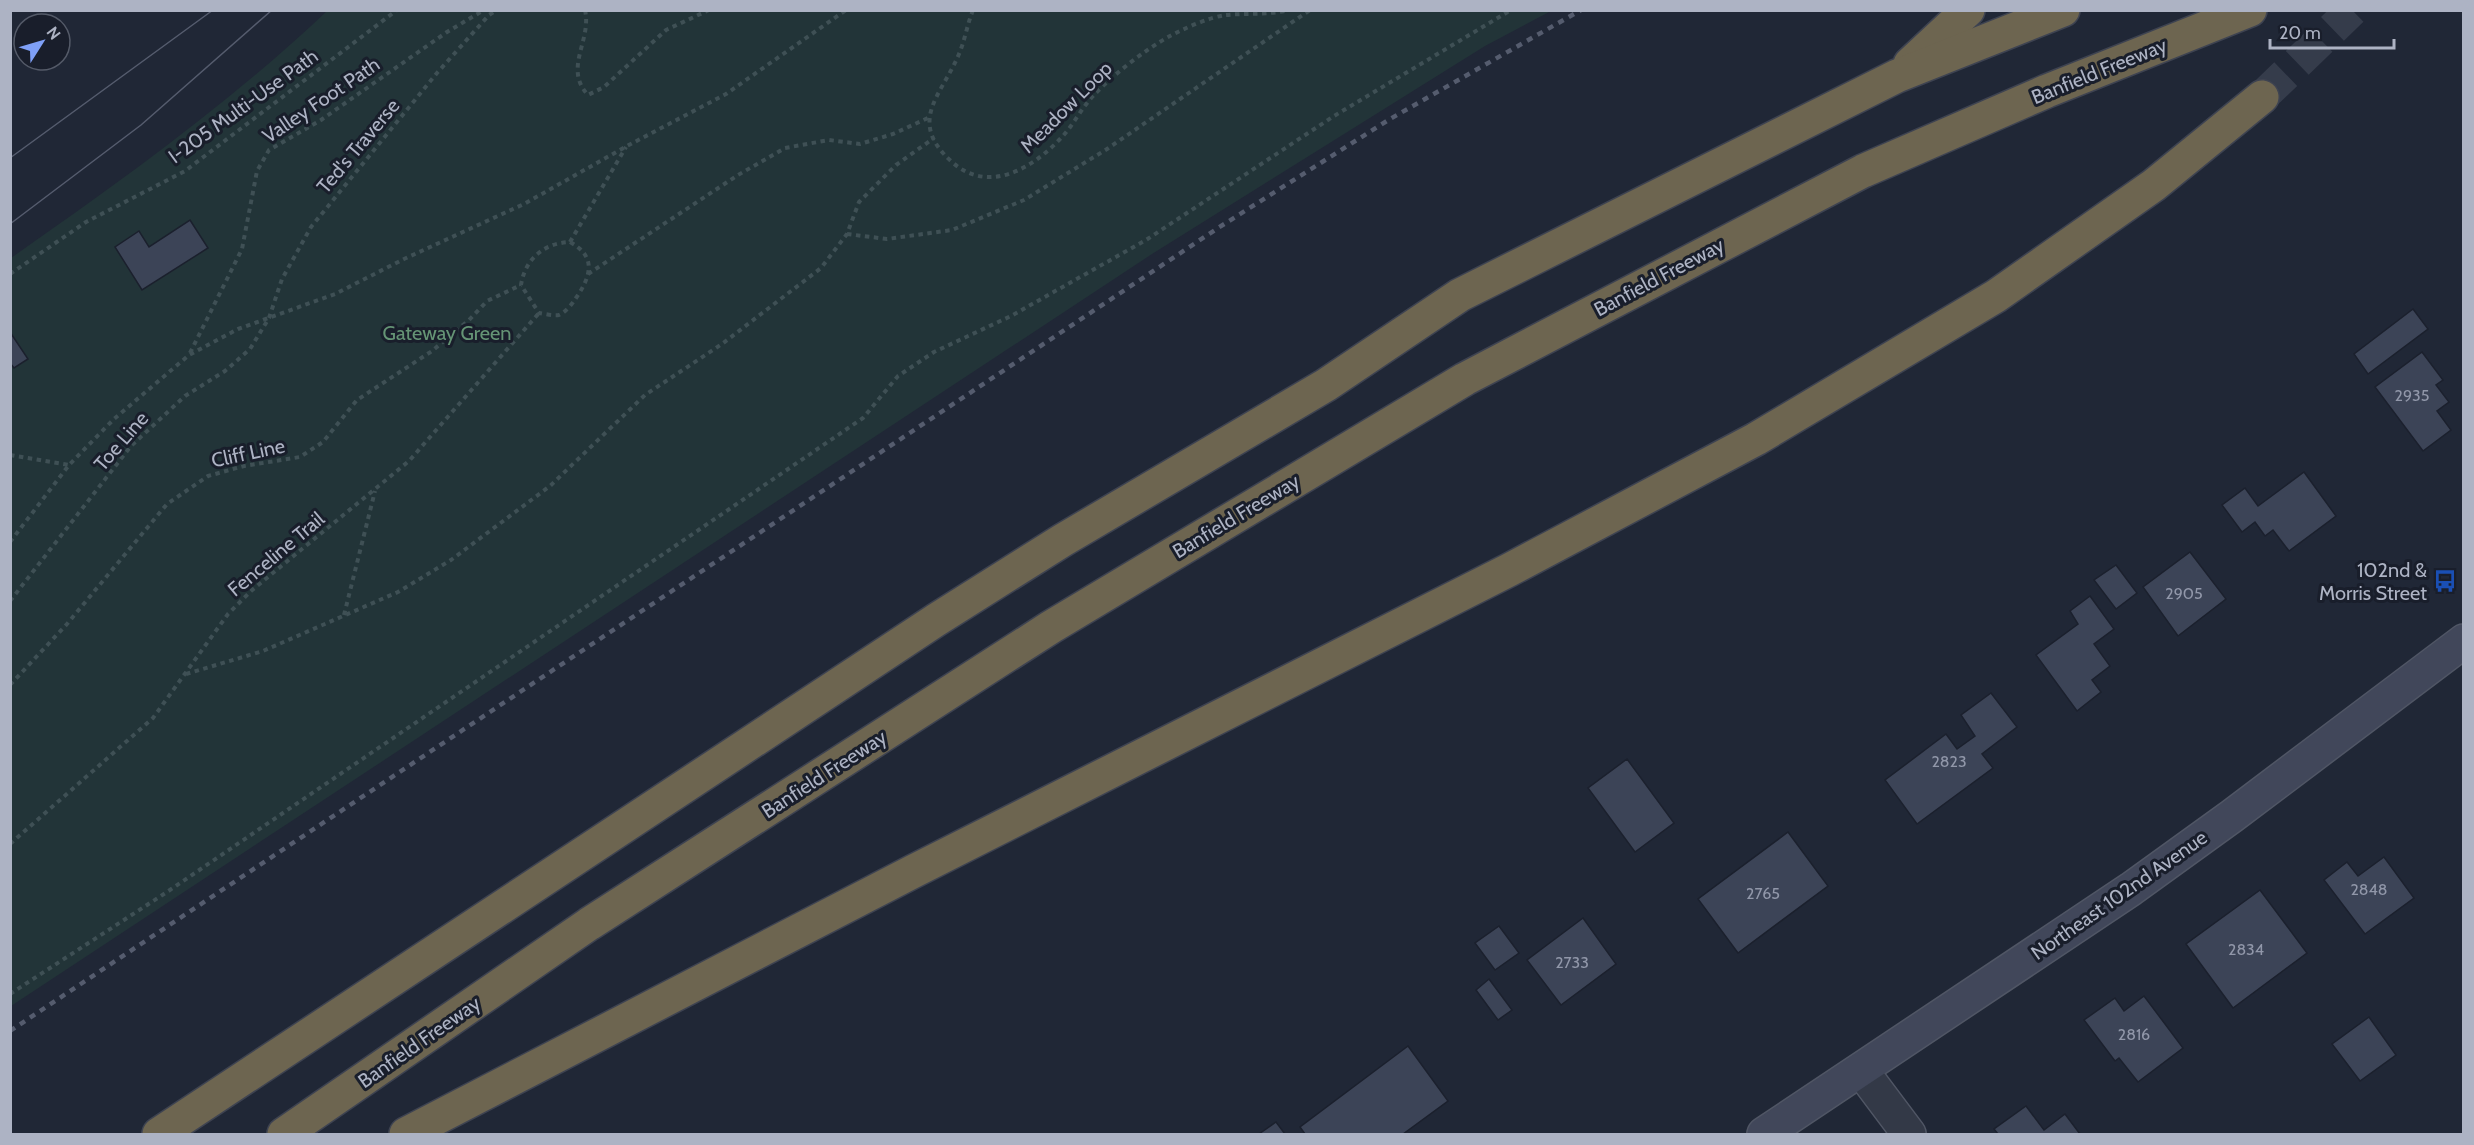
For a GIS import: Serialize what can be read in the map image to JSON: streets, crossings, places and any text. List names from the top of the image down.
{
  "streets": {
    "highway": ["Banfield Freeway"],
    "main road": ["Northeast 102nd Avenue"],
    "path": [
      "Valley Foot Path",
      "I-205 Multi-Use Path",
      "Meadow Loop",
      "Ted's Traverse",
      "Toe Line",
      "Cliff Line",
      "Fenceline Trail"
    ]
  },
  "crossings": [
    ["Ted's Traverse", "Toe Line"],
    ["Cliff Line", "Fenceline Trail"]
  ],
  "parks": ["Gateway Green"],
  "places": {
    "bus stop": ["102nd & Morris Street"]
  },
  "house_numbers": [
    "2935",
    "2905",
    "2823",
    "2848",
    "2765",
    "2834",
    "2733",
    "2816"
  ],
  "scale_bar": "20 m",
  "north": "top right"
}
